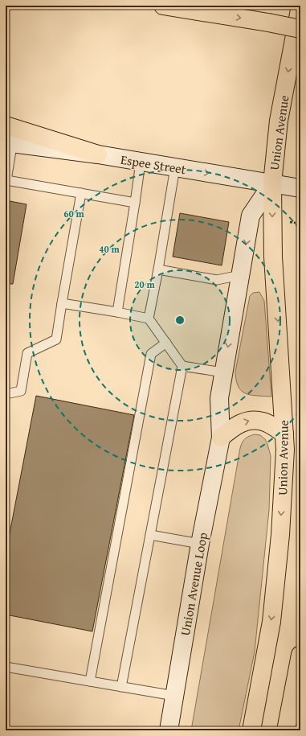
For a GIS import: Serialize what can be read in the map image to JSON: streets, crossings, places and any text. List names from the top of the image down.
{
  "streets": {
    "main road": ["Union Avenue"],
    "street": ["Espee Street", "Union Avenue Loop"]
  },
  "crossings": [
    ["Union Avenue", "Espee Street"],
    ["Union Avenue", "Union Avenue Loop"]
  ],
  "one_way": ["Union Avenue", "Espee Street"],
  "rings": ["60 m", "40 m", "20 m"]
}
